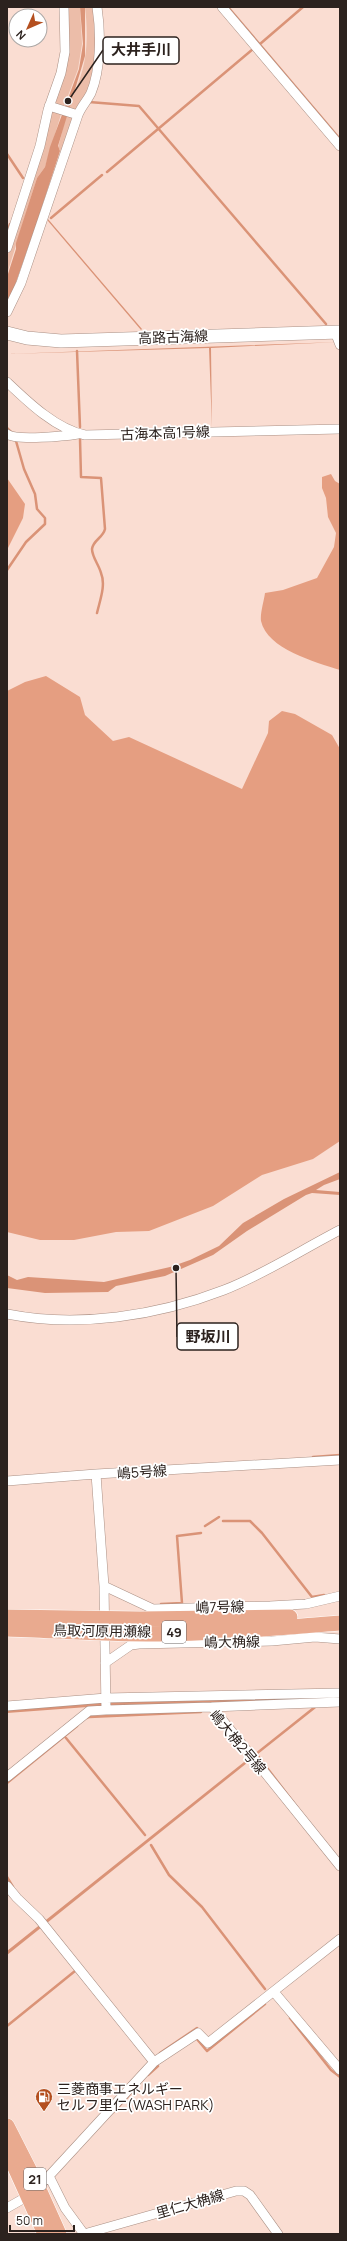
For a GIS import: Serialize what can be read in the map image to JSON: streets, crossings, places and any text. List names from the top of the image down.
{
  "streets": {
    "main road": [
      "高路古海線",
      "鳥取河原用瀬線",
      "49",
      "21"
    ],
    "street": [
      "古海本高1号線",
      "嶋5号線",
      "嶋7号線",
      "嶋大桷線",
      "嶋大桷2号線",
      "里仁大桷線"
    ]
  },
  "places": {
    "other": ["大井手川", "野坂川"],
    "fuel station": ["三菱商事エネルギー セルフ里仁(WASH PARK)"]
  },
  "scale_bar": "50 m",
  "north": "bottom left"
}
